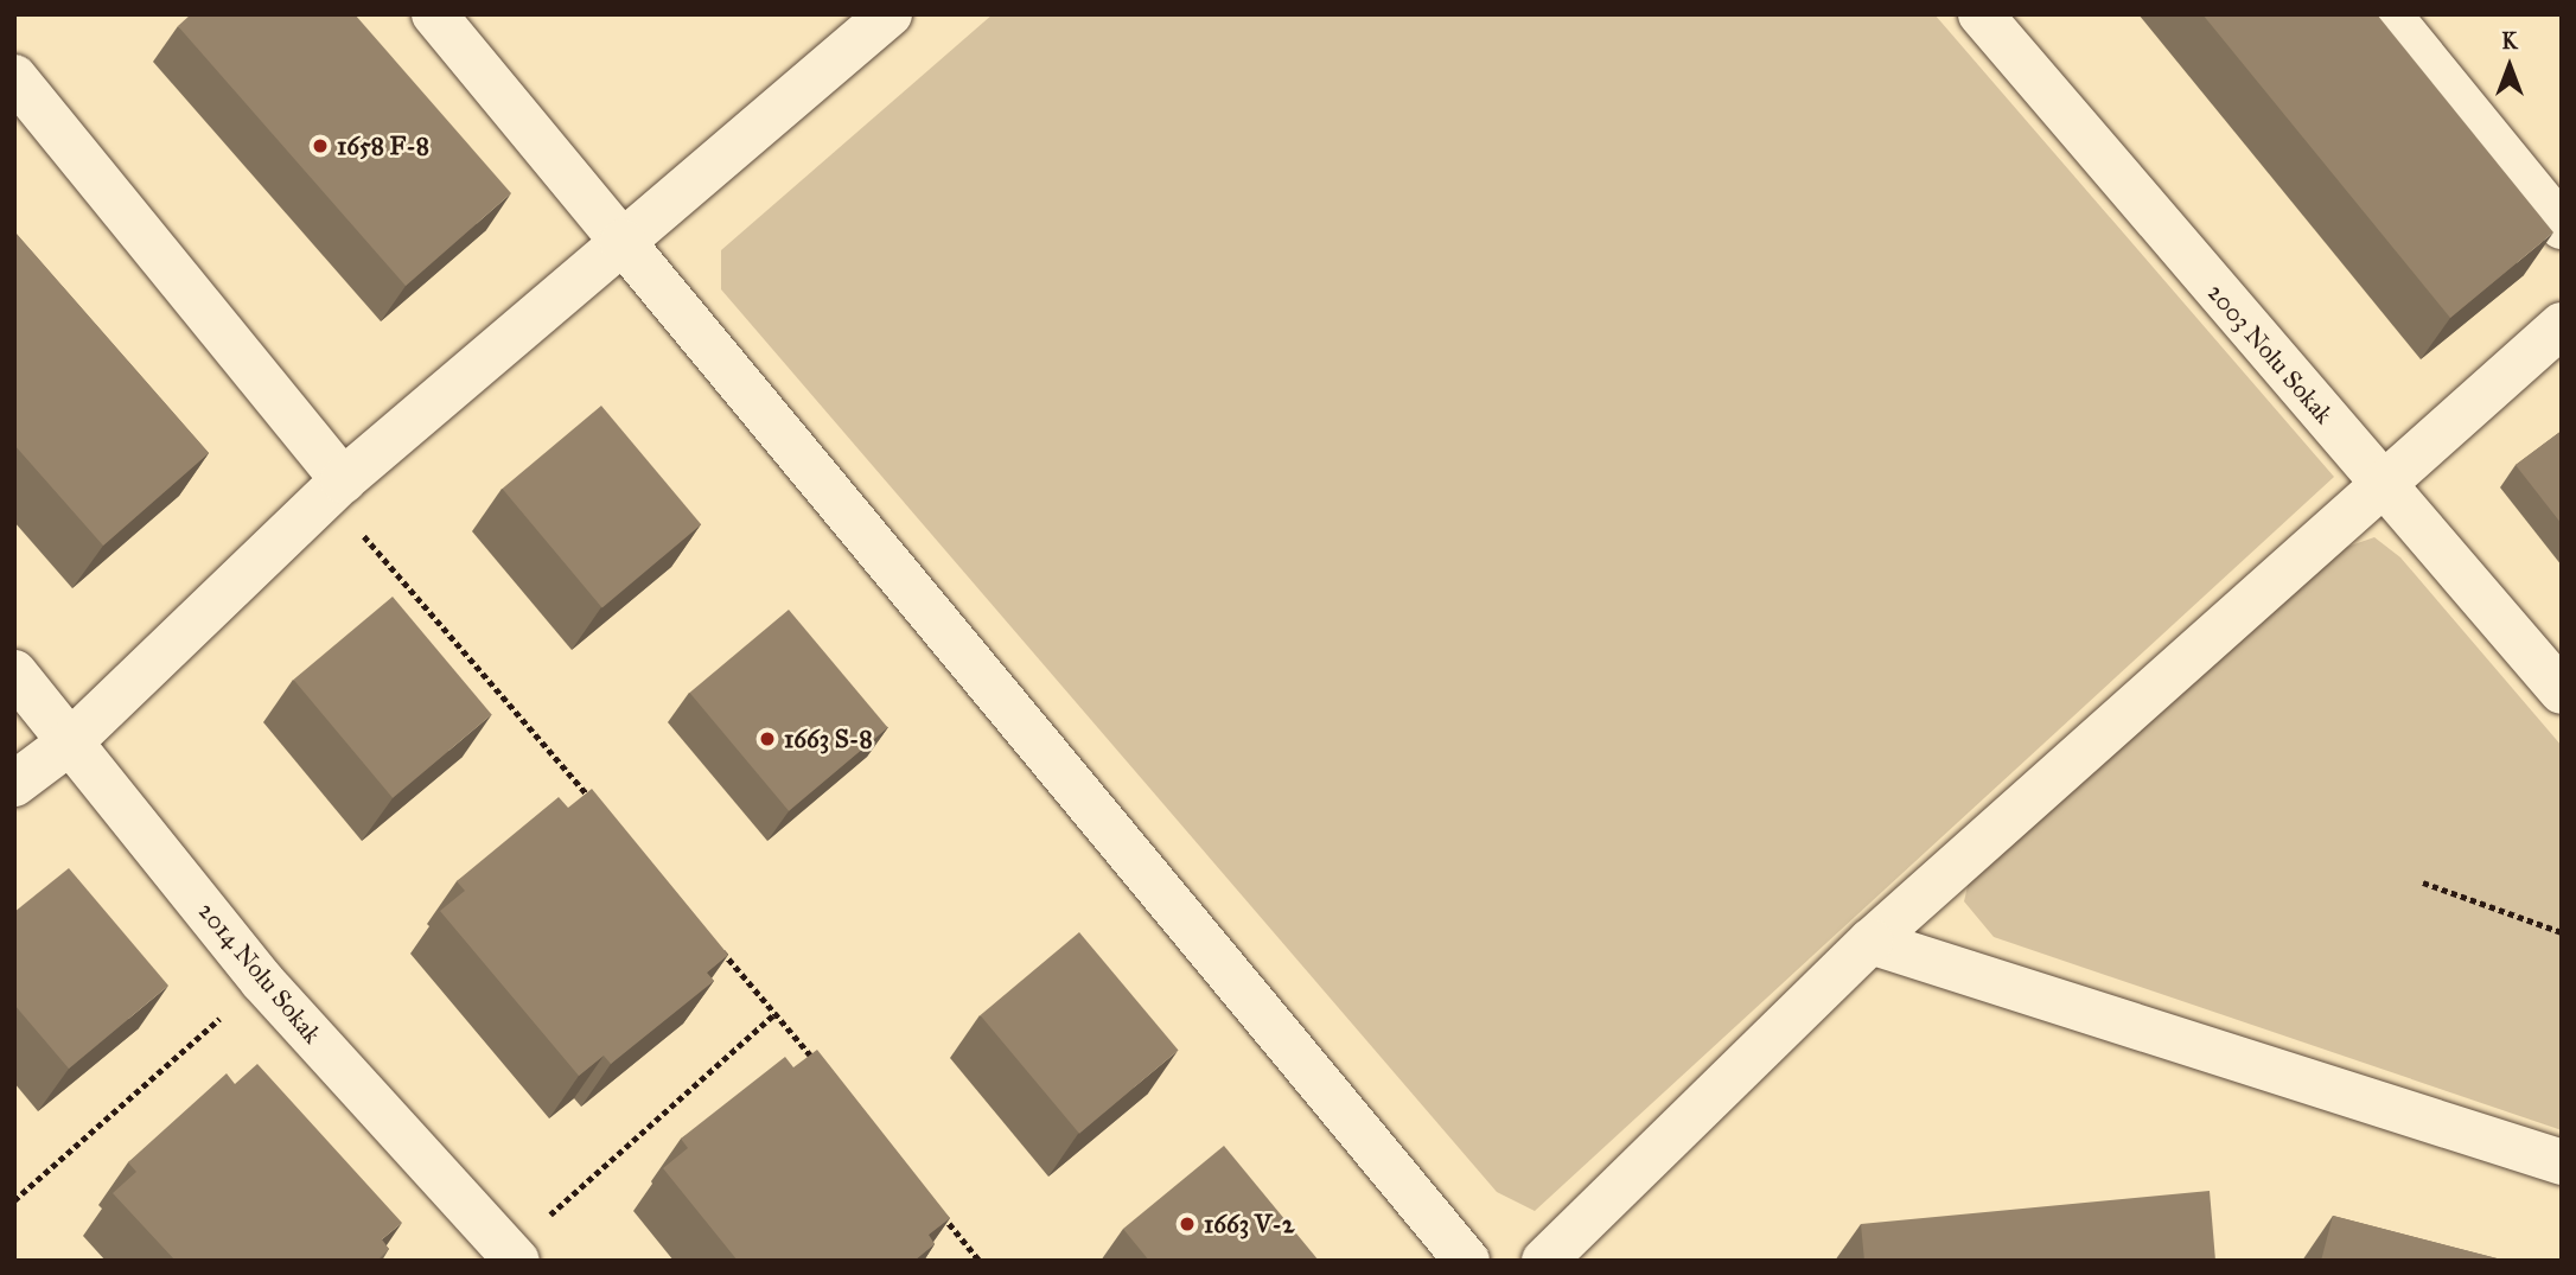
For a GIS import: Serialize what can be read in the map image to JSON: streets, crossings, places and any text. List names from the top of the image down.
{
  "streets": {
    "street": ["2003 Nolu Sokak", "2014 Nolu Sokak"]
  },
  "places": ["1658 F-8", "1663 S-8", "1663 V-2"],
  "north": "top"
}
